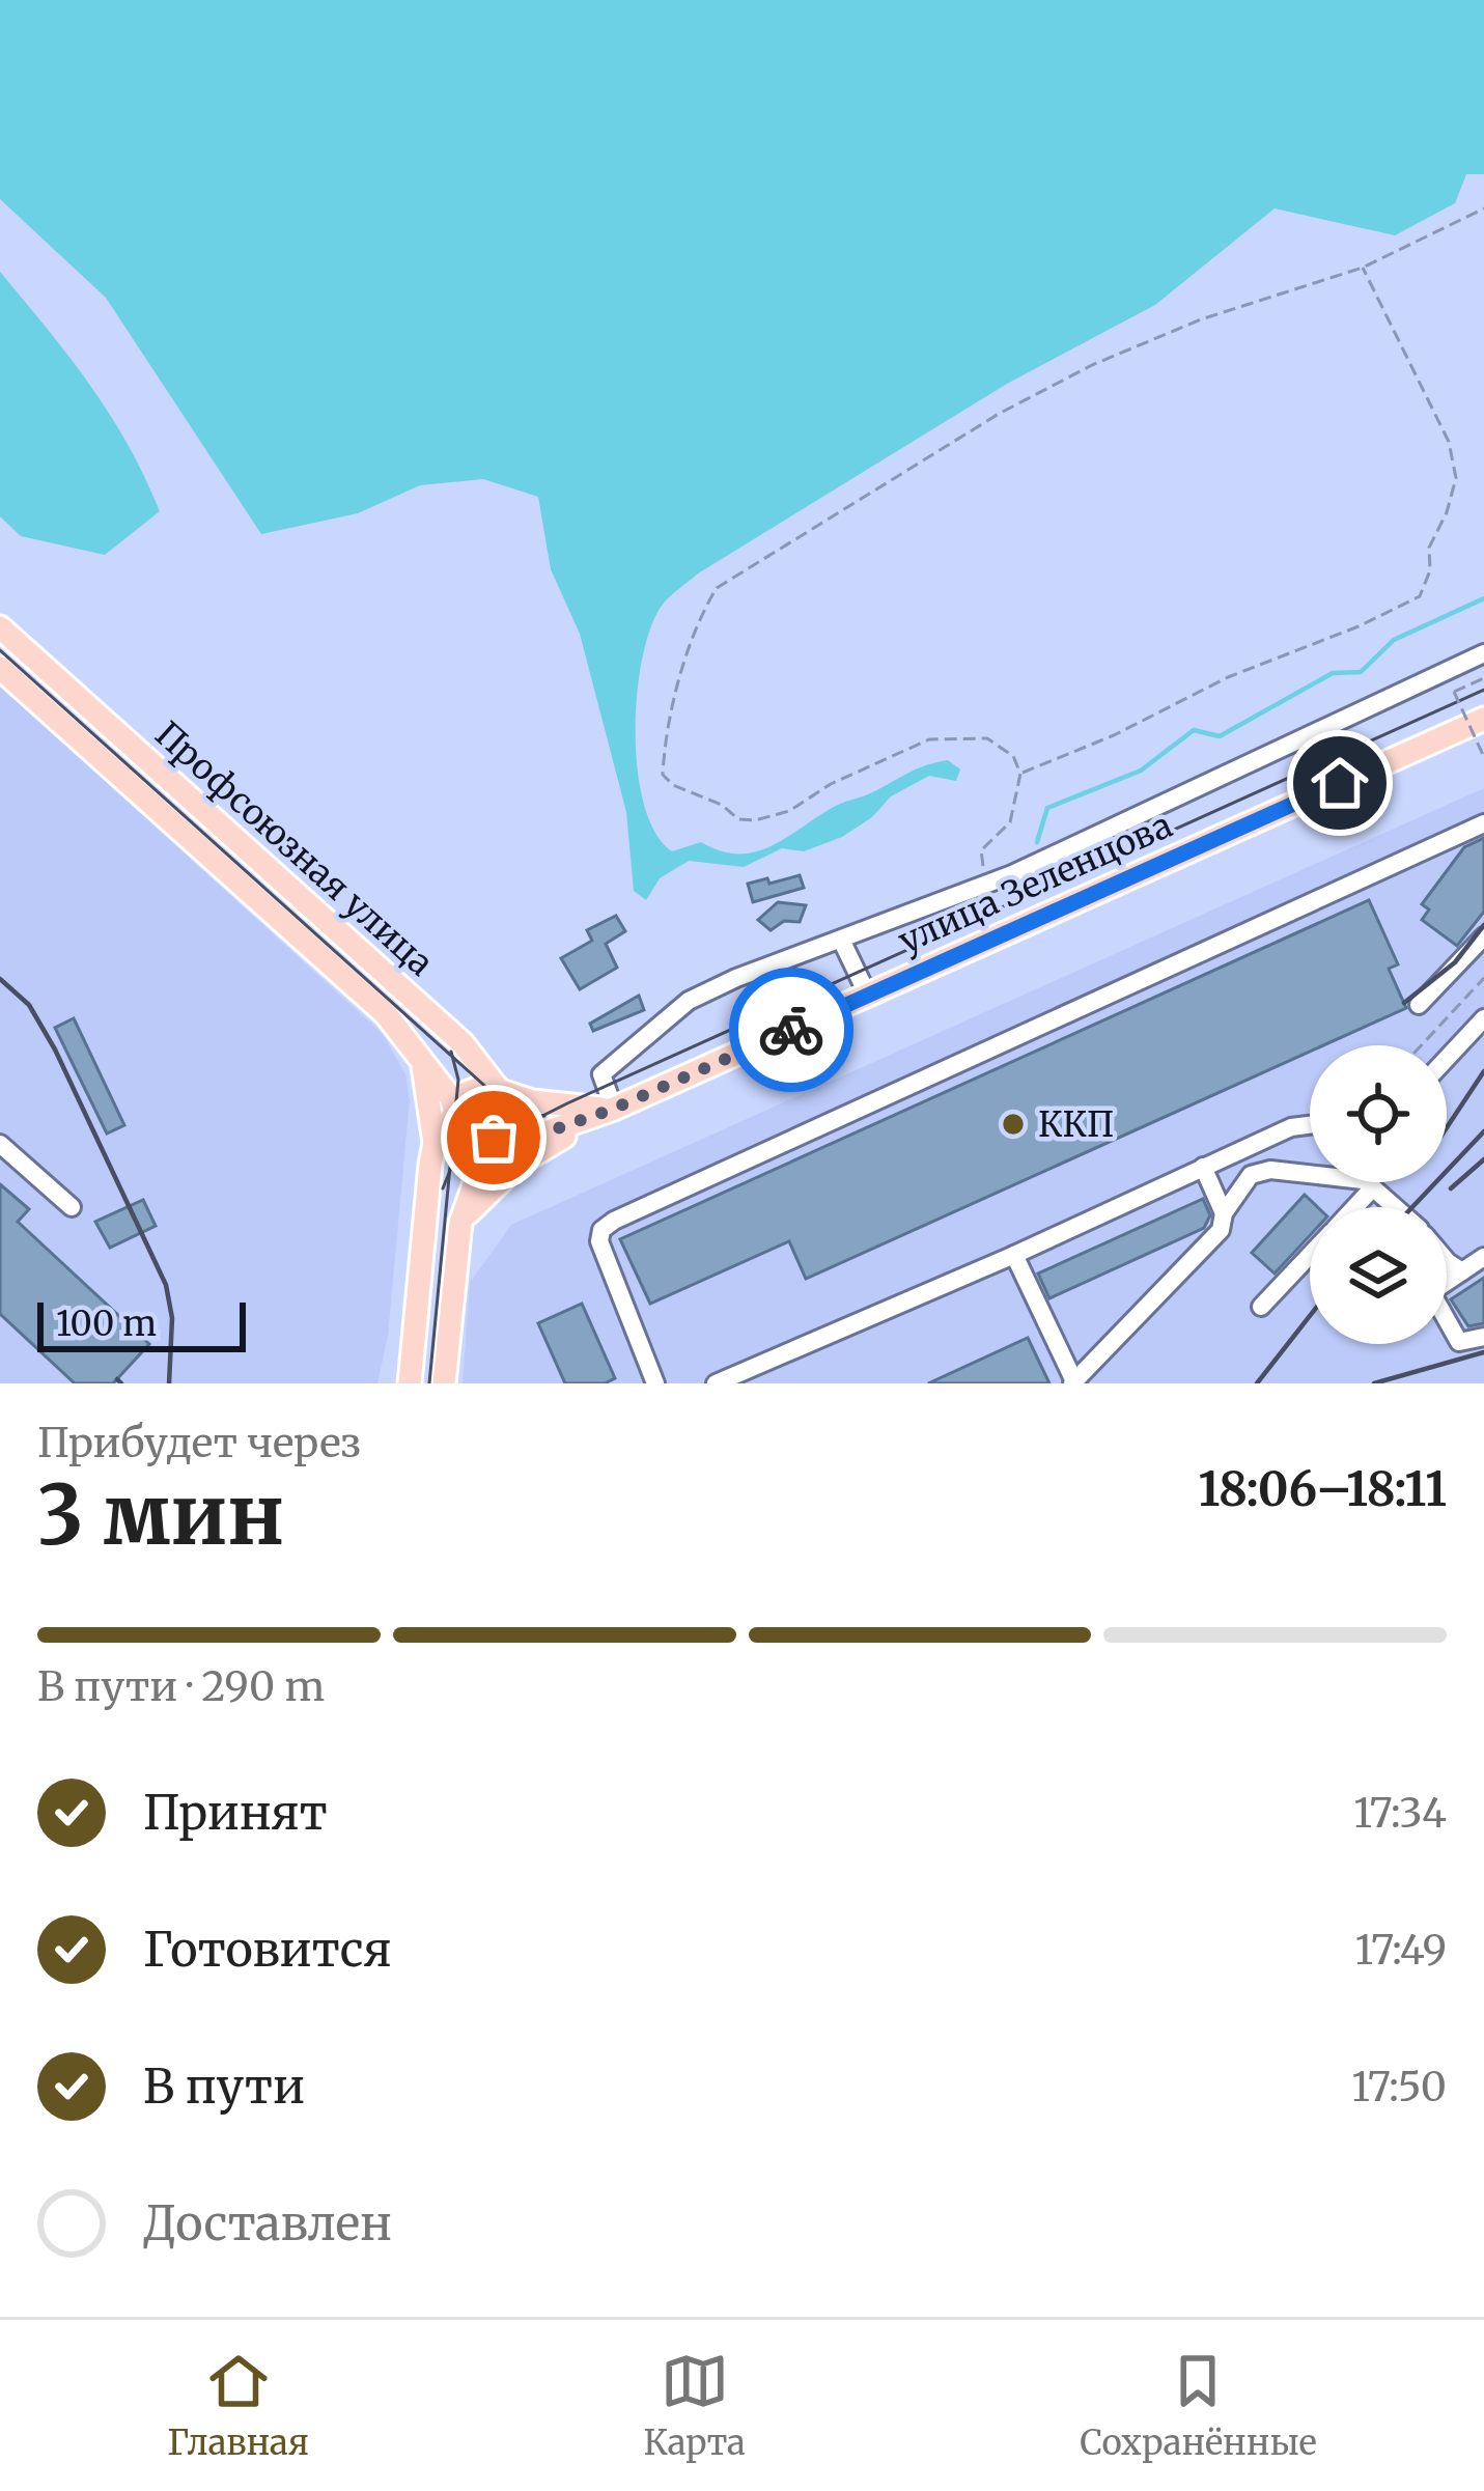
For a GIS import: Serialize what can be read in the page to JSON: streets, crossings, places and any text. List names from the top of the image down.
{
  "streets": {
    "main road": ["Профсоюзная улица", "улица Зеленцова"]
  },
  "crossings": [
    ["Профсоюзная улица", "улица Зеленцова"]
  ],
  "places": ["ККП"],
  "scale_bar": "100 m",
  "page": {
    "scale": "100 m",
    "heading": ["3 мин", "Прибудет через", "18:06–18:11"],
    "bar": "В пути · 290 m",
    "list": [
      ["Принят", "17:34"],
      ["Готовится", "17:49"],
      ["В пути", "17:50"],
      "Доставлен"
    ],
    "tabs": ["Главная", "Карта", "Сохранённые"]
  }
}
